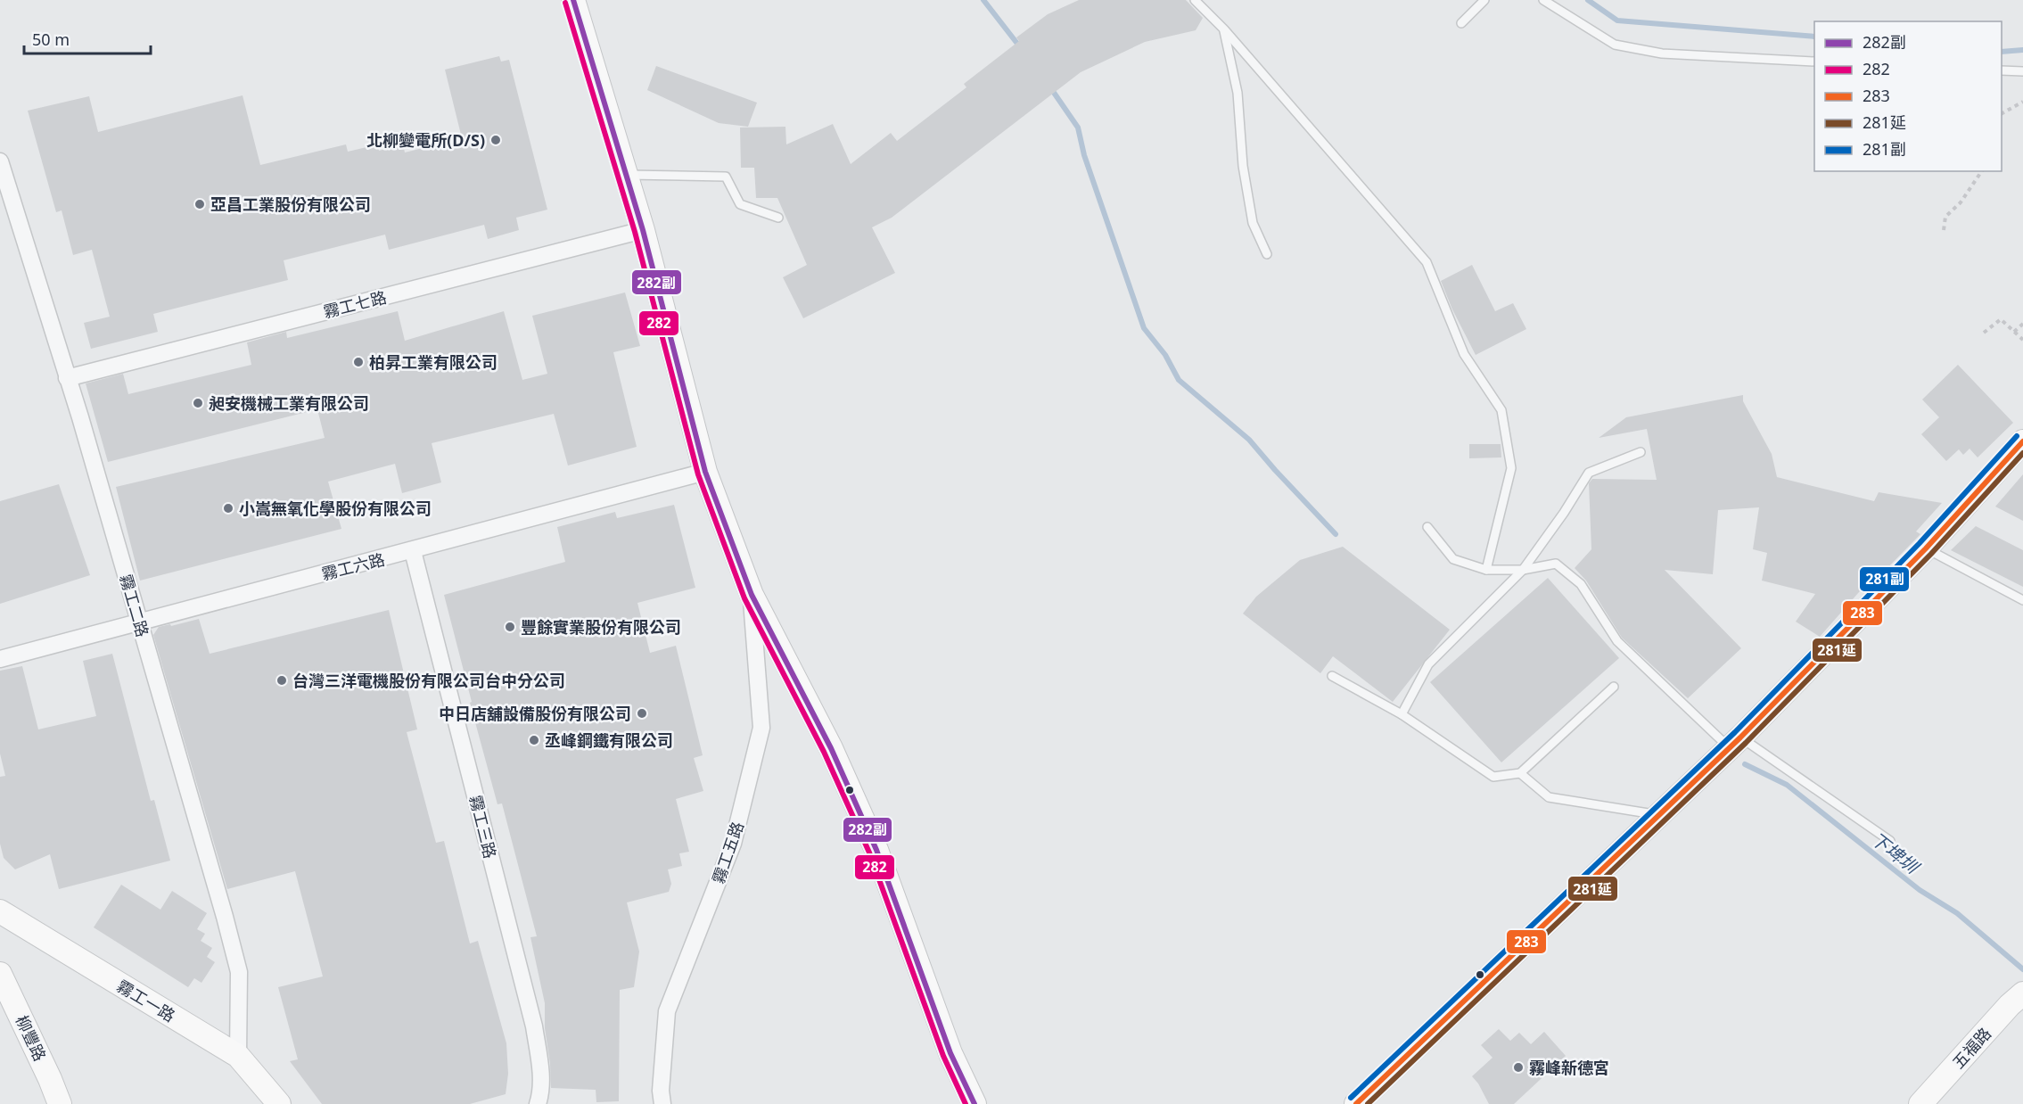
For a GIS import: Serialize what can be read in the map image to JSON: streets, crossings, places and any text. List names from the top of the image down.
{
  "streets": {
    "street": [
      "霧工七路",
      "霧工六路",
      "霧工二路",
      "霧工三路",
      "霧工五路",
      "霧工一路",
      "柳豐路",
      "五福路"
    ]
  },
  "crossings": [
    ["霧工七路", "霧工二路"],
    ["霧工六路", "霧工二路"],
    ["霧工六路", "霧工三路"],
    ["霧工二路", "霧工一路"]
  ],
  "water": ["下埤圳"],
  "places": [
    "北柳變電所(D/S)",
    "亞昌工業股份有限公司",
    "柏昇工業有限公司",
    "昶安機械工業有限公司",
    "小嵩無氧化學股份有限公司",
    "豐餘實業股份有限公司",
    "台灣三洋電機股份有限公司台中分公司",
    "中日店舖設備股份有限公司",
    "丞峰鋼鐵有限公司",
    "霧峰新德宮"
  ],
  "lines": [
    "transit line 282副",
    "transit line 282",
    "transit line 281副",
    "transit line 283",
    "transit line 281延"
  ],
  "legend": [
    "282副",
    "282",
    "283",
    "281延",
    "281副"
  ],
  "scale_bar": "50 m"
}
